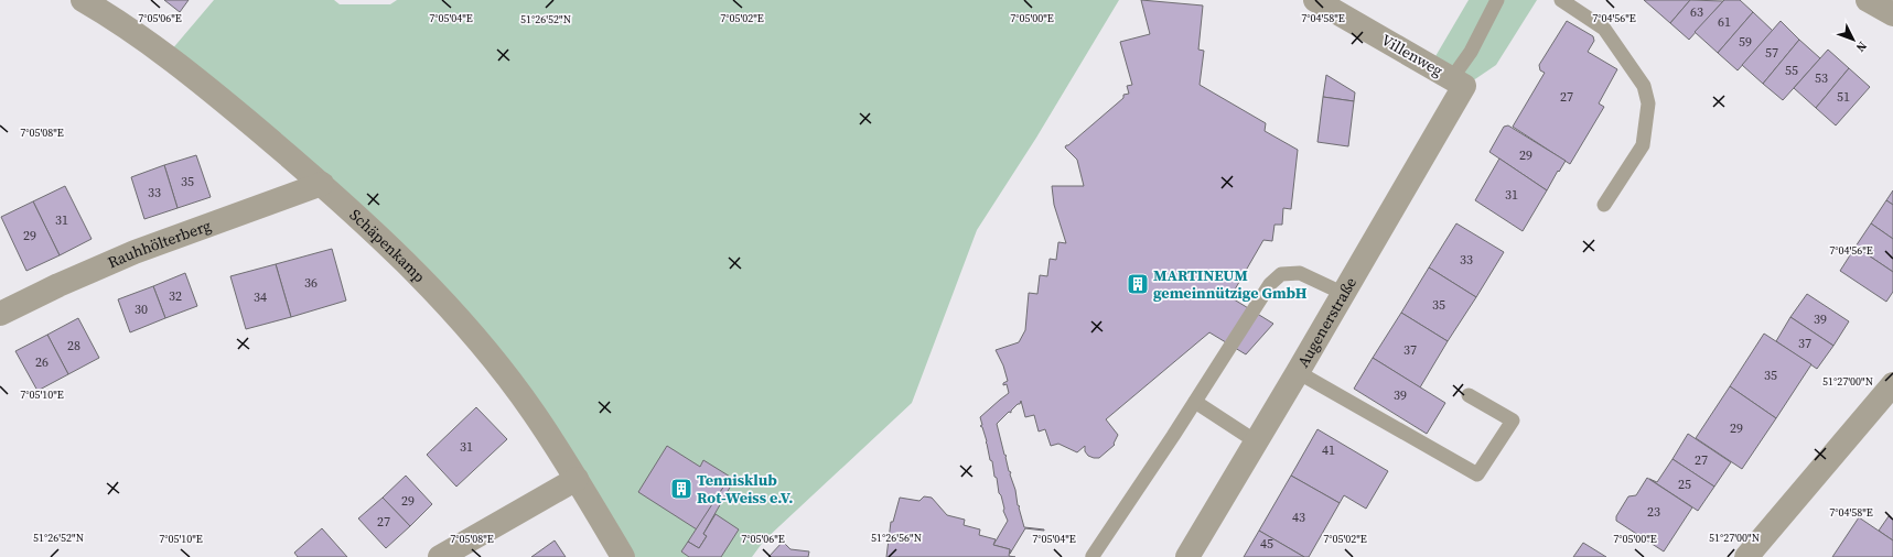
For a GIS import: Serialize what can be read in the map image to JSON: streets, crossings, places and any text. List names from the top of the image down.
{
  "streets": {
    "street": [
      "Villenweg",
      "Rauhhölterberg",
      "Schäpenkamp",
      "Augenerstraße"
    ]
  },
  "crossings": [
    ["Villenweg", "Augenerstraße"],
    ["Rauhhölterberg", "Schäpenkamp"]
  ],
  "places": {
    "building": ["MARTINEUM gemeinnützige GmbH", "Tennisklub Rot-Weiss e.V."]
  },
  "house_numbers": [
    "63",
    "61",
    "59",
    "57",
    "55",
    "53",
    "27",
    "51",
    "29",
    "35",
    "33",
    "31",
    "31",
    "29",
    "33",
    "36",
    "32",
    "34",
    "35",
    "30",
    "39",
    "37",
    "28",
    "37",
    "26",
    "35",
    "39",
    "29",
    "31",
    "41",
    "27",
    "25",
    "29",
    "23",
    "43",
    "27",
    "45"
  ],
  "north": "bottom right",
  "coordinates": [
    "7°05'06\"E",
    "7°05'02\"E",
    "7°05'00\"E",
    "7°05'04\"E",
    "7°04'58\"E",
    "7°04'56\"E",
    "51°26'52\"N",
    "7°05'08\"E",
    "51°27'00\"N",
    "7°05'10\"E",
    "51°26'56\"N"
  ]
}
